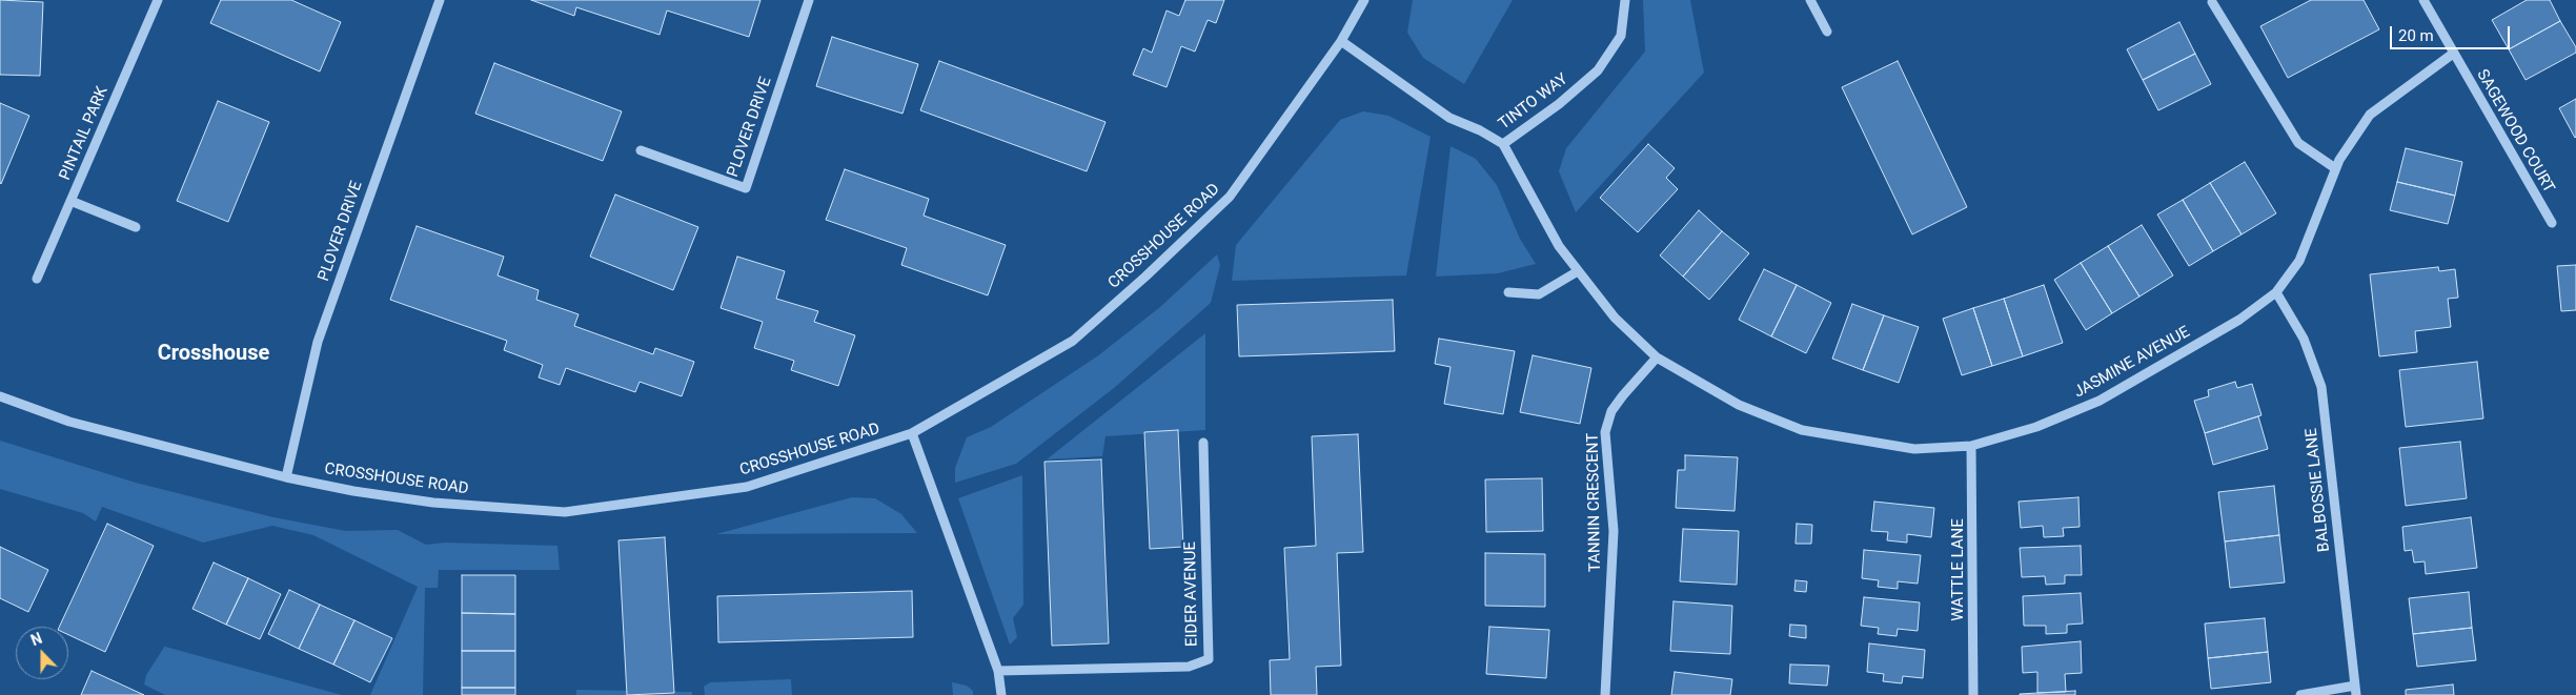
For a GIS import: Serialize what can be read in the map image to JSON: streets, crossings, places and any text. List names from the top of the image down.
{
  "streets": {
    "street": [
      "TINTO WAY",
      "PLOVER DRIVE",
      "SAGEWOOD COURT",
      "PINTAIL PARK",
      "CROSSHOUSE ROAD",
      "JASMINE AVENUE",
      "BALBOSSIE LANE",
      "TANNIN CRESCENT",
      "WATTLE LANE",
      "EIDER AVENUE"
    ]
  },
  "crossings": [
    ["TINTO WAY", "CROSSHOUSE ROAD"],
    ["TINTO WAY", "JASMINE AVENUE"],
    ["PLOVER DRIVE", "CROSSHOUSE ROAD"],
    ["SAGEWOOD COURT", "JASMINE AVENUE"],
    ["JASMINE AVENUE", "BALBOSSIE LANE"],
    ["JASMINE AVENUE", "TANNIN CRESCENT"],
    ["JASMINE AVENUE", "WATTLE LANE"]
  ],
  "districts": ["Crosshouse"],
  "scale_bar": "20 m",
  "north": "top"
}
